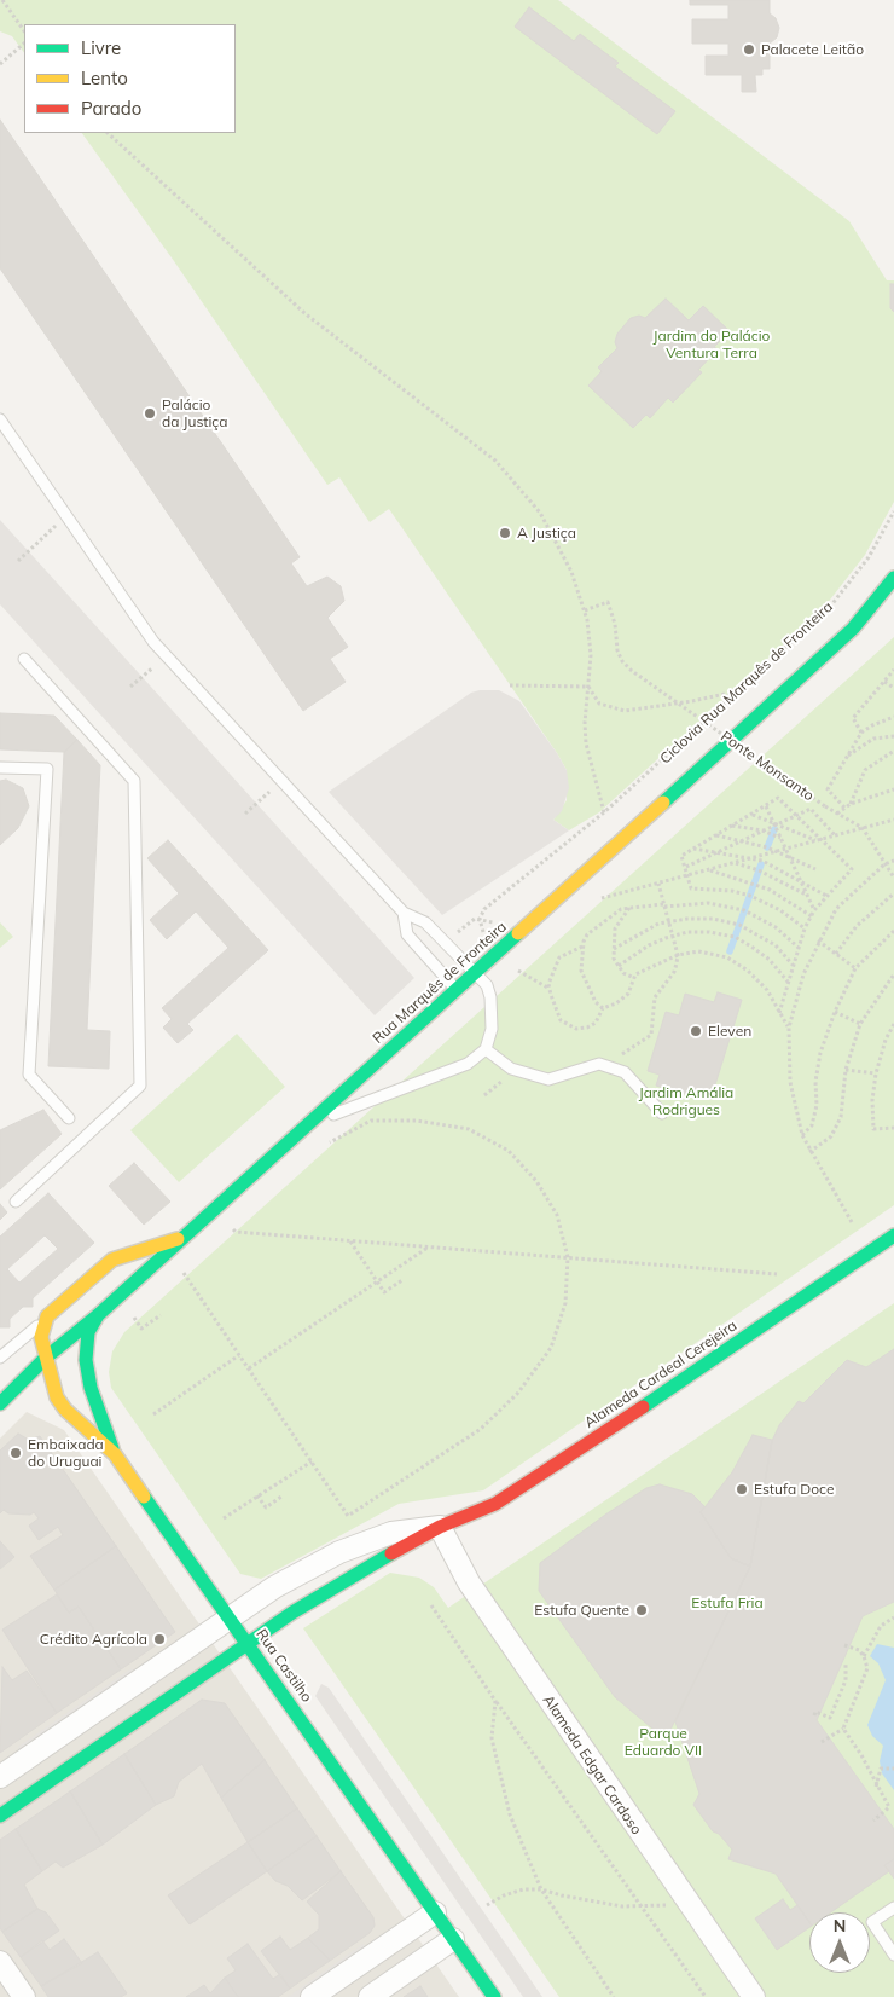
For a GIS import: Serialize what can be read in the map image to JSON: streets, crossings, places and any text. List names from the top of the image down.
{
  "streets": {
    "street": [
      "Rua Marquês de Fronteira",
      "Alameda Cardeal Cerejeira",
      "Rua Castilho",
      "Alameda Edgar Cardoso"
    ],
    "path": ["Ciclovia Rua Marquês de Fronteira", "Ponte Monsanto"]
  },
  "crossings": [
    ["Rua Marquês de Fronteira", "Rua Castilho"],
    ["Alameda Cardeal Cerejeira", "Rua Castilho"],
    ["Alameda Cardeal Cerejeira", "Alameda Edgar Cardoso"]
  ],
  "parks": [
    "Jardim do Palácio Ventura Terra",
    "Jardim Amália Rodrigues",
    "Estufa Fria",
    "Parque Eduardo VII"
  ],
  "places": [
    "Palacete Leitão",
    "Palácio da Justiça",
    "A Justiça",
    "Eleven",
    "Embaixada do Uruguai",
    "Estufa Doce",
    "Estufa Quente",
    "Crédito Agrícola"
  ],
  "legend": ["Livre", "Lento", "Parado"],
  "north": "top"
}
